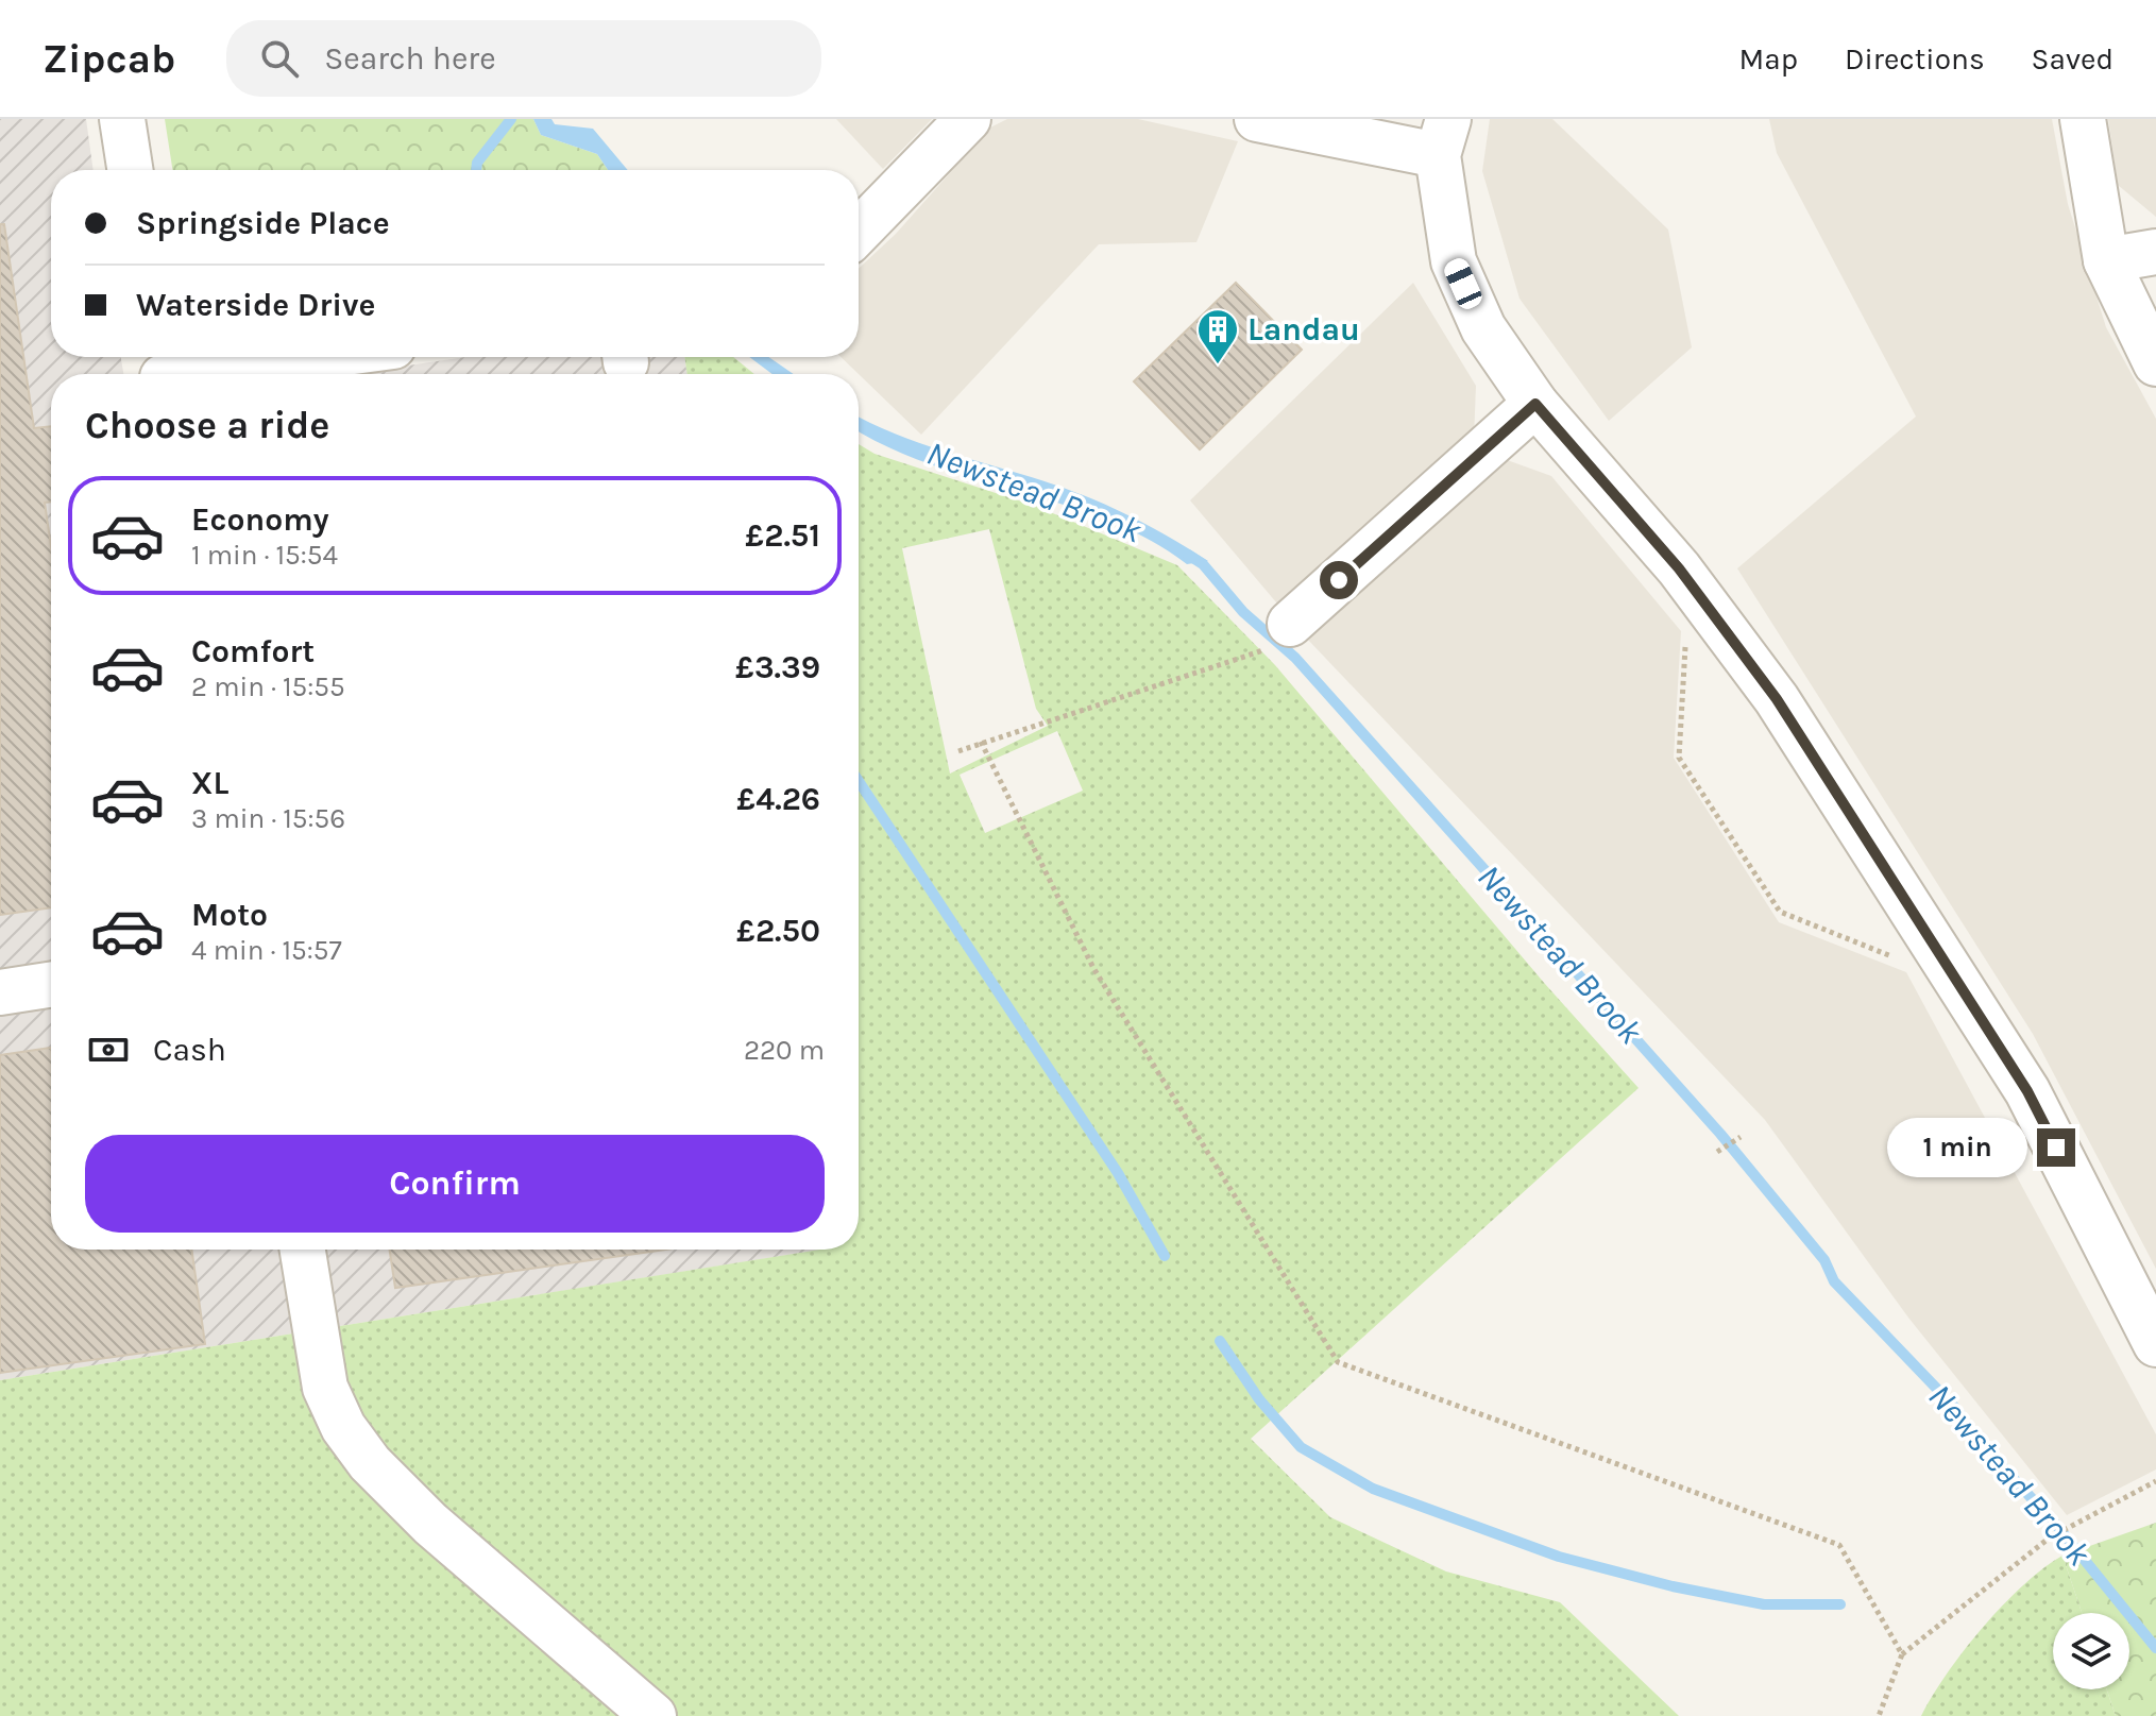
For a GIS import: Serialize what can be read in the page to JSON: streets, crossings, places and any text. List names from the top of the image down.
{
  "water": ["Newstead Brook"],
  "places": {
    "building": ["Landau"]
  },
  "page": {
    "header": "Zipcab",
    "search": "Search here",
    "nav": ["Map", "Directions", "Saved"],
    "banner": ["Springside Place", "Waterside Drive"],
    "heading": "Choose a ride",
    "list": [
      {
        "name": "Economy",
        "note": "1 min · 15:54",
        "value": "£2.51"
      },
      {
        "name": "Comfort",
        "note": "2 min · 15:55",
        "value": "£3.39"
      },
      {
        "name": "XL",
        "note": "3 min · 15:56",
        "value": "£4.26"
      },
      {
        "name": "Moto",
        "note": "4 min · 15:57",
        "value": "£2.50"
      }
    ],
    "pay": ["Cash", "220 m"],
    "bubble": "1 min",
    "buttons": "Confirm"
  }
}
